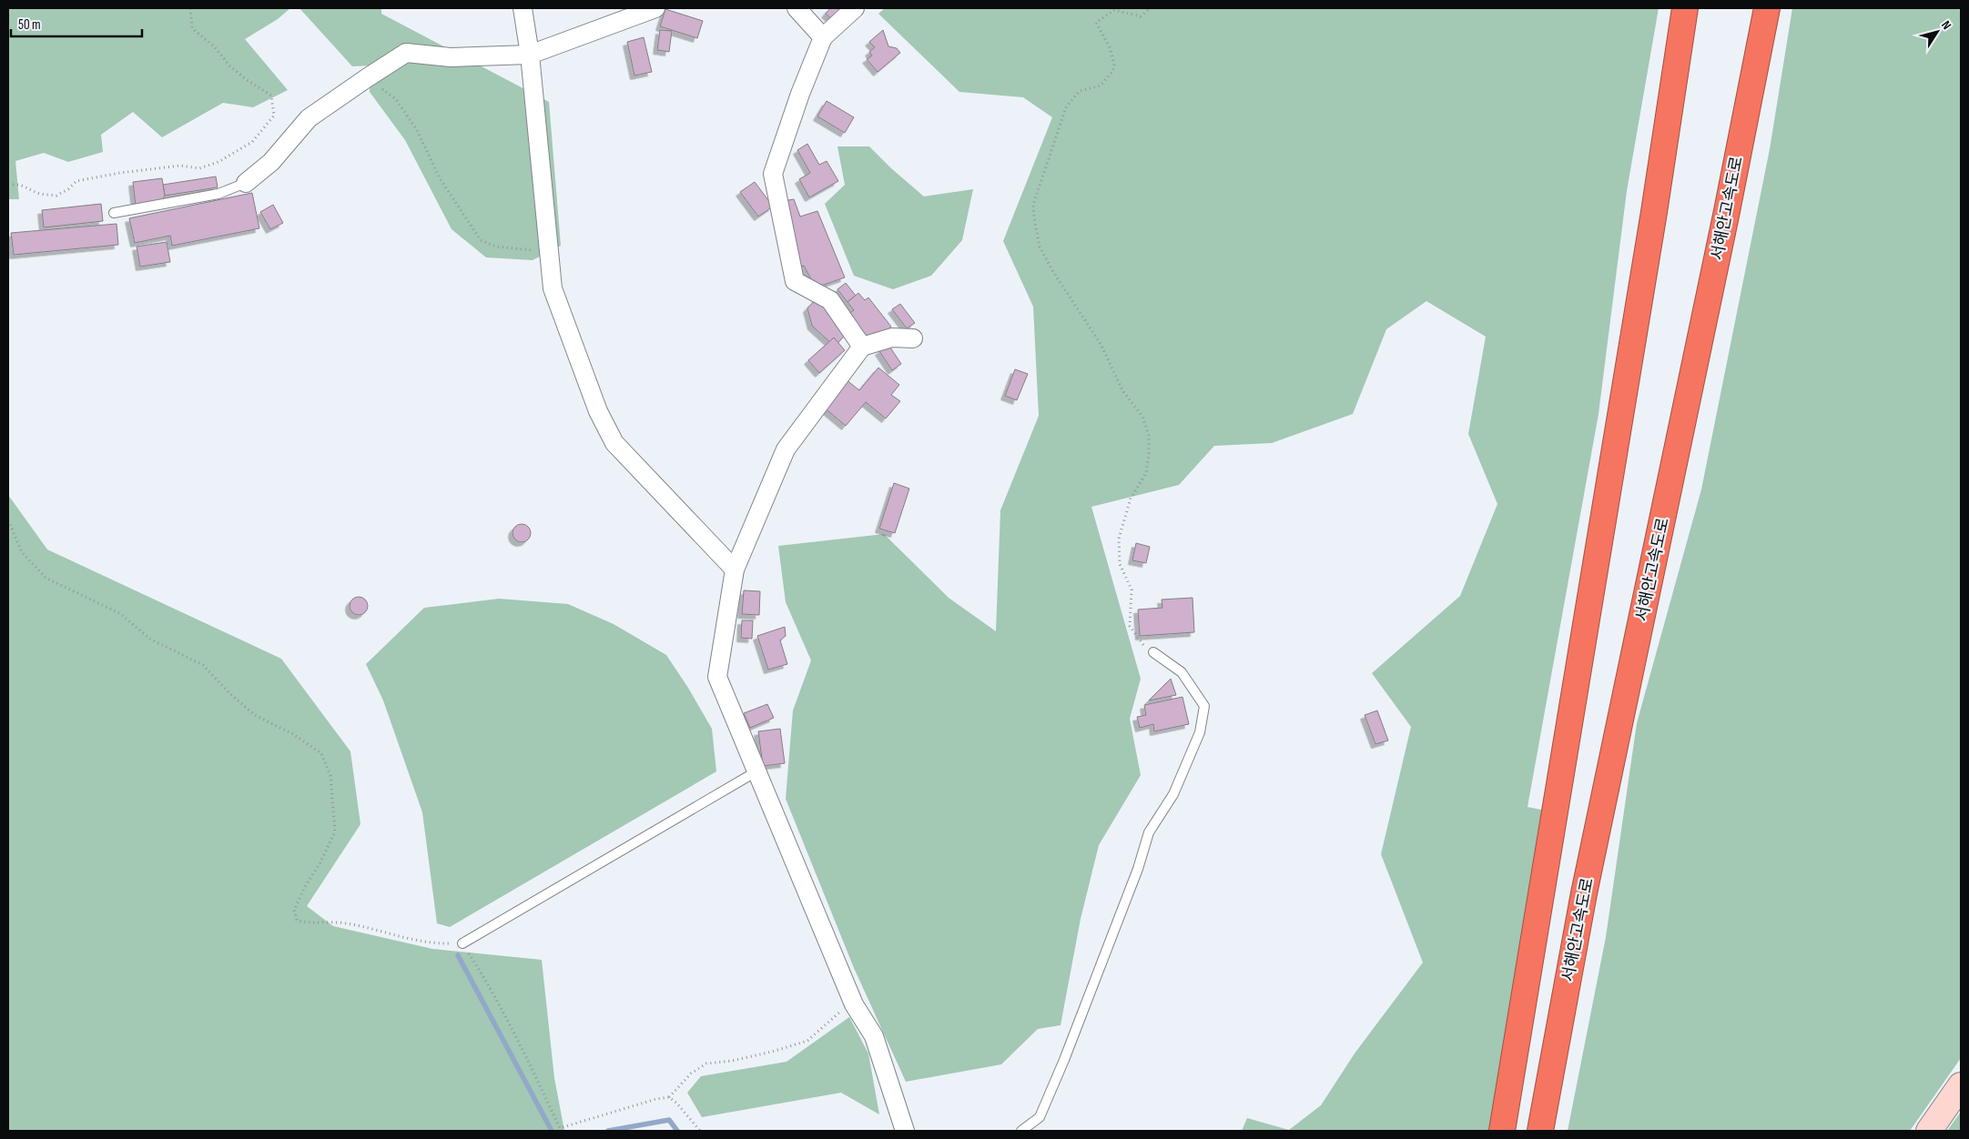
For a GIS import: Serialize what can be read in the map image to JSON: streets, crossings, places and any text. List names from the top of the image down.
{
  "streets": {
    "highway": ["서해안고속도로"]
  },
  "scale_bar": "50 m",
  "north": "top right"
}
